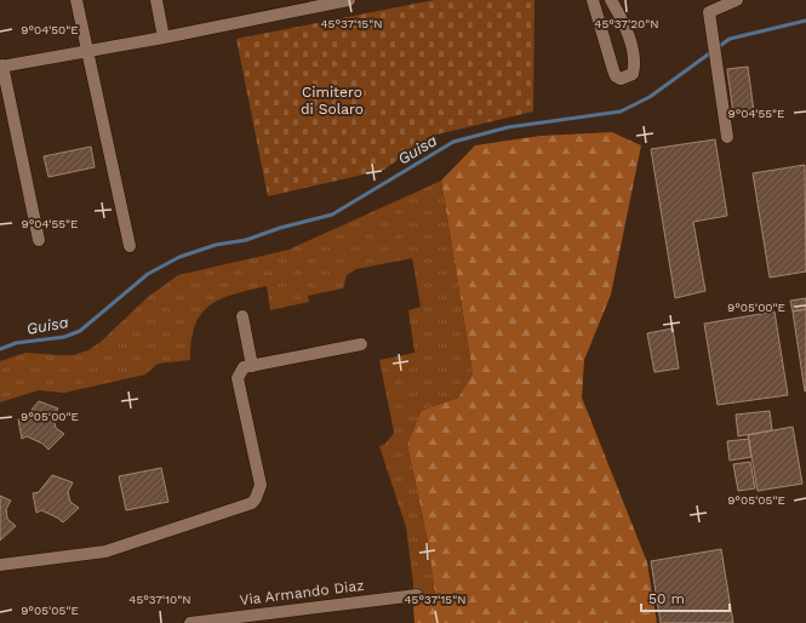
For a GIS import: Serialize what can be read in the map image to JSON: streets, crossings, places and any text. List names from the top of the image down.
{
  "streets": {
    "street": ["Via Armando Diaz"]
  },
  "water": ["Guisa"],
  "parks": ["Cimitero di Solaro"],
  "scale_bar": "50 m",
  "coordinates": [
    "45°37'15\"N",
    "45°37'20\"N",
    "9°04'50\"E",
    "9°04'55\"E",
    "9°05'00\"E",
    "9°05'05\"E",
    "45°37'10\"N"
  ]
}
